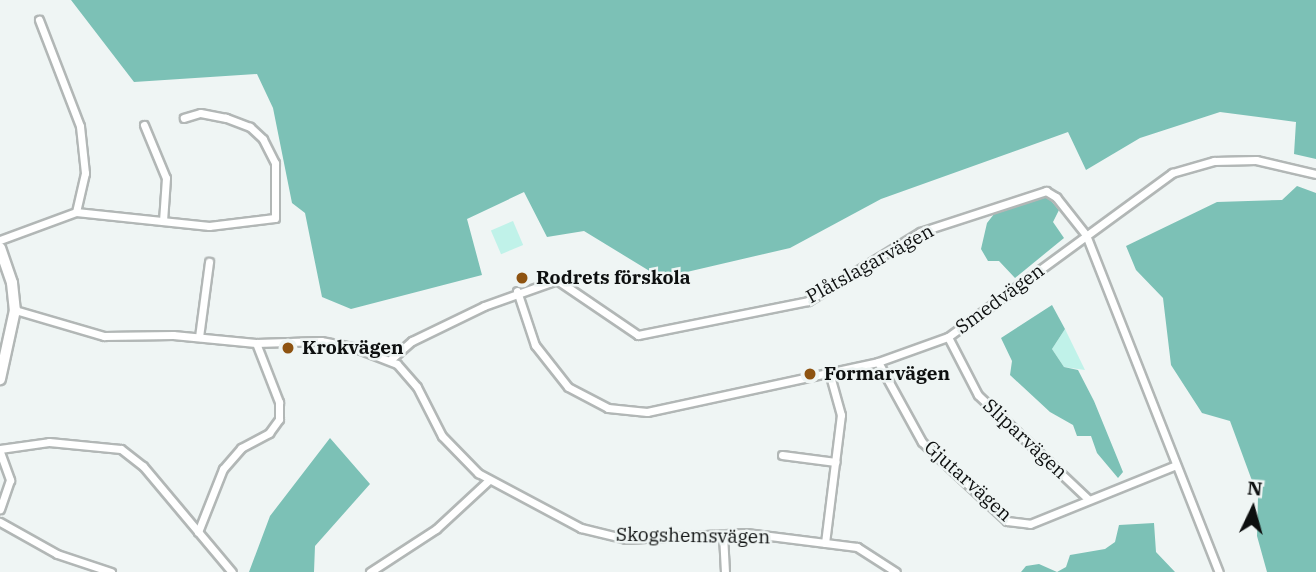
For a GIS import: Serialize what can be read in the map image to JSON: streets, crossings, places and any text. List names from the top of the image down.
{
  "streets": {
    "street": [
      "Plåtslagarvägen",
      "Smedvägen",
      "Sliparvägen",
      "Gjutarvägen",
      "Skogshemsvägen"
    ]
  },
  "crossings": [
    ["Plåtslagarvägen", "Smedvägen"],
    ["Plåtslagarvägen", "Gjutarvägen"],
    ["Plåtslagarvägen", "Skogshemsvägen"],
    ["Smedvägen", "Sliparvägen"],
    ["Smedvägen", "Gjutarvägen"],
    ["Sliparvägen", "Gjutarvägen"]
  ],
  "places": ["Rodrets förskola", "Krokvägen", "Formarvägen"],
  "north": "top"
}
